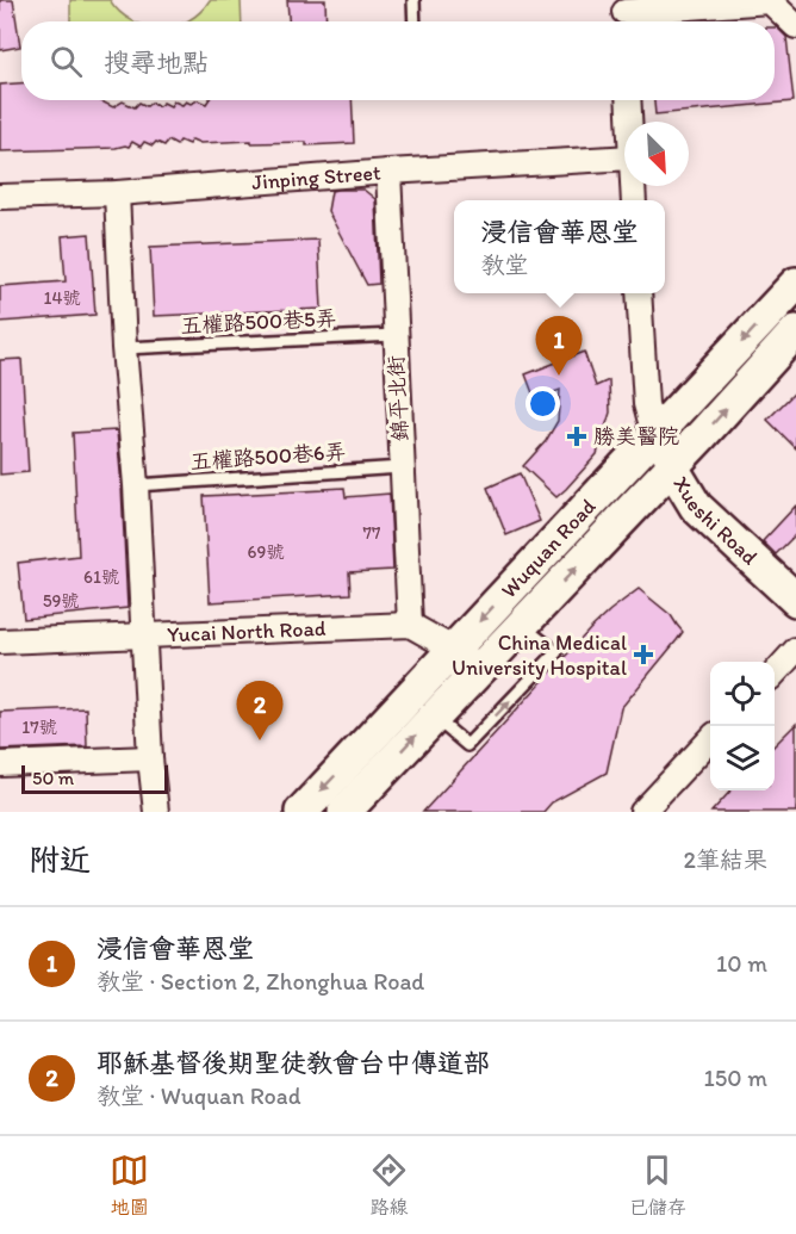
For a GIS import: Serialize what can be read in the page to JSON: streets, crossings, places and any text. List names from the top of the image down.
{
  "streets": {
    "main road": ["Xueshi Road", "Wuquan Road"],
    "street": ["Jinping Street", "錦平北街", "Yucai North Road"],
    "lane": ["五權路500巷5弄", "五權路500巷6弄"]
  },
  "crossings": [
    ["Jinping Street", "錦平北街"],
    ["五權路500巷5弄", "錦平北街"],
    ["錦平北街", "五權路500巷6弄"],
    ["錦平北街", "Yucai North Road"],
    ["Xueshi Road", "Wuquan Road"]
  ],
  "places": {
    "health": ["勝美醫院", "China Medical University Hospital"]
  },
  "house_numbers": [
    "14號",
    "77",
    "69號",
    "61號",
    "59號",
    "17號"
  ],
  "scale_bar": "50 m",
  "north": "bottom right",
  "page": {
    "search": "搜尋地點",
    "popup": ["浸信會華恩堂", "教堂"],
    "pins": ["1", "2"],
    "scale": "50 m",
    "heading": ["附近", "2筆結果"],
    "list": [
      {
        "mark": "1",
        "name": "浸信會華恩堂",
        "note": "教堂 · Section 2, Zhonghua Road",
        "value": "10 m"
      },
      {
        "mark": "2",
        "name": "耶穌基督後期聖徒教會台中傳道部",
        "note": "教堂 · Wuquan Road",
        "value": "150 m"
      }
    ],
    "nav": ["地圖", "路線", "已儲存"]
  }
}
